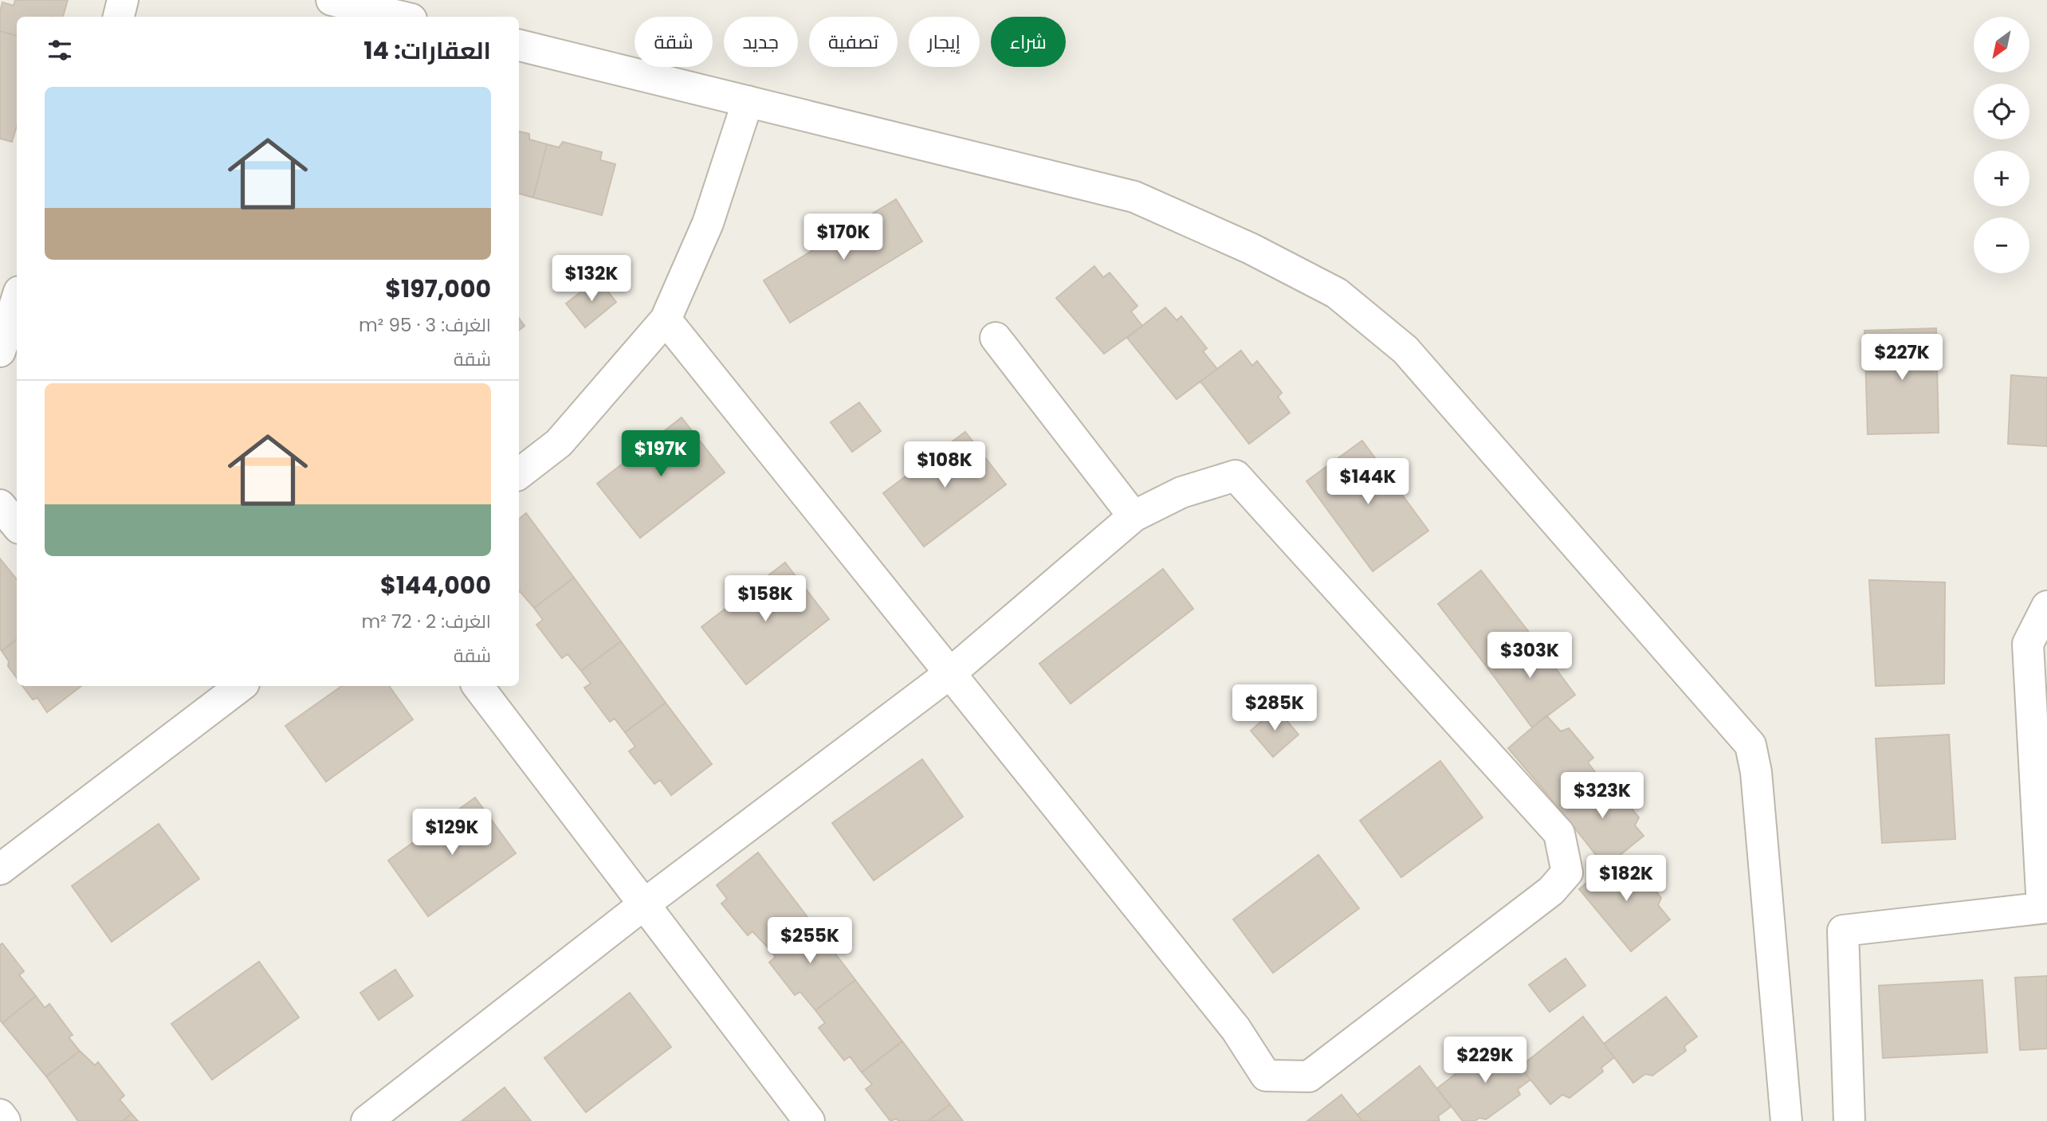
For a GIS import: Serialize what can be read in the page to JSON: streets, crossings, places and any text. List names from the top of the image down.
{
  "north": "bottom left",
  "page": {
    "map_buttons": ["+", "−"],
    "chip": [
      "شراء",
      "إيجار",
      "تصفية",
      "جديد",
      "شقة"
    ],
    "heading": "العقارات: 14",
    "list": [
      {
        "name": "$197,000",
        "note": "الغرف: 3 · 95 m² · شقة"
      },
      {
        "name": "$144,000",
        "note": "الغرف: 2 · 72 m² · شقة"
      }
    ],
    "price": [
      "$170K",
      "$132K",
      "$227K",
      "$197K",
      "$108K",
      "$144K",
      "$158K",
      "$303K",
      "$285K",
      "$323K",
      "$129K",
      "$182K",
      "$255K",
      "$229K"
    ]
  }
}
